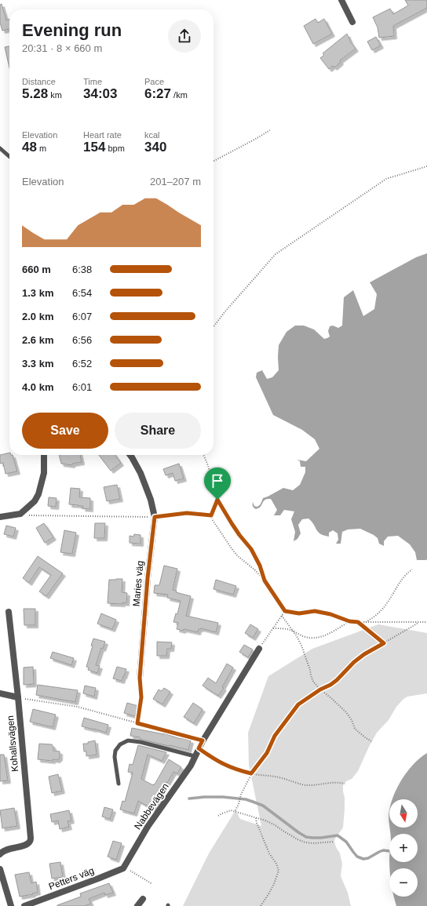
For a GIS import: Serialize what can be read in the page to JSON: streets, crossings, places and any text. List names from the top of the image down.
{
  "streets": {
    "street": [
      "Maries väg",
      "Kohallsvägen",
      "Nabbevägen",
      "Petters väg"
    ]
  },
  "crossings": [
    ["Nabbevägen", "Petters väg"]
  ],
  "north": "bottom",
  "page": {
    "heading": ["Evening run", "20:31 · 8 × 660 m"],
    "stats": [
      ["Distance", "5.28 km"],
      ["Time", "34:03"],
      ["Pace", "6:27 /km"],
      ["Elevation", "48 m"],
      ["Heart rate", "154 bpm"],
      ["kcal", "340"]
    ],
    "chart": ["Elevation", "201–207 m"],
    "list": [
      {
        "name": "660 m",
        "note": "6:38"
      },
      {
        "name": "1.3 km",
        "note": "6:54"
      },
      {
        "name": "2.0 km",
        "note": "6:07"
      },
      {
        "name": "2.6 km",
        "note": "6:56"
      },
      {
        "name": "3.3 km",
        "note": "6:52"
      },
      {
        "name": "4.0 km",
        "note": "6:01"
      }
    ],
    "buttons": ["Save", "Share"],
    "map_buttons": ["+", "−"]
  }
}
